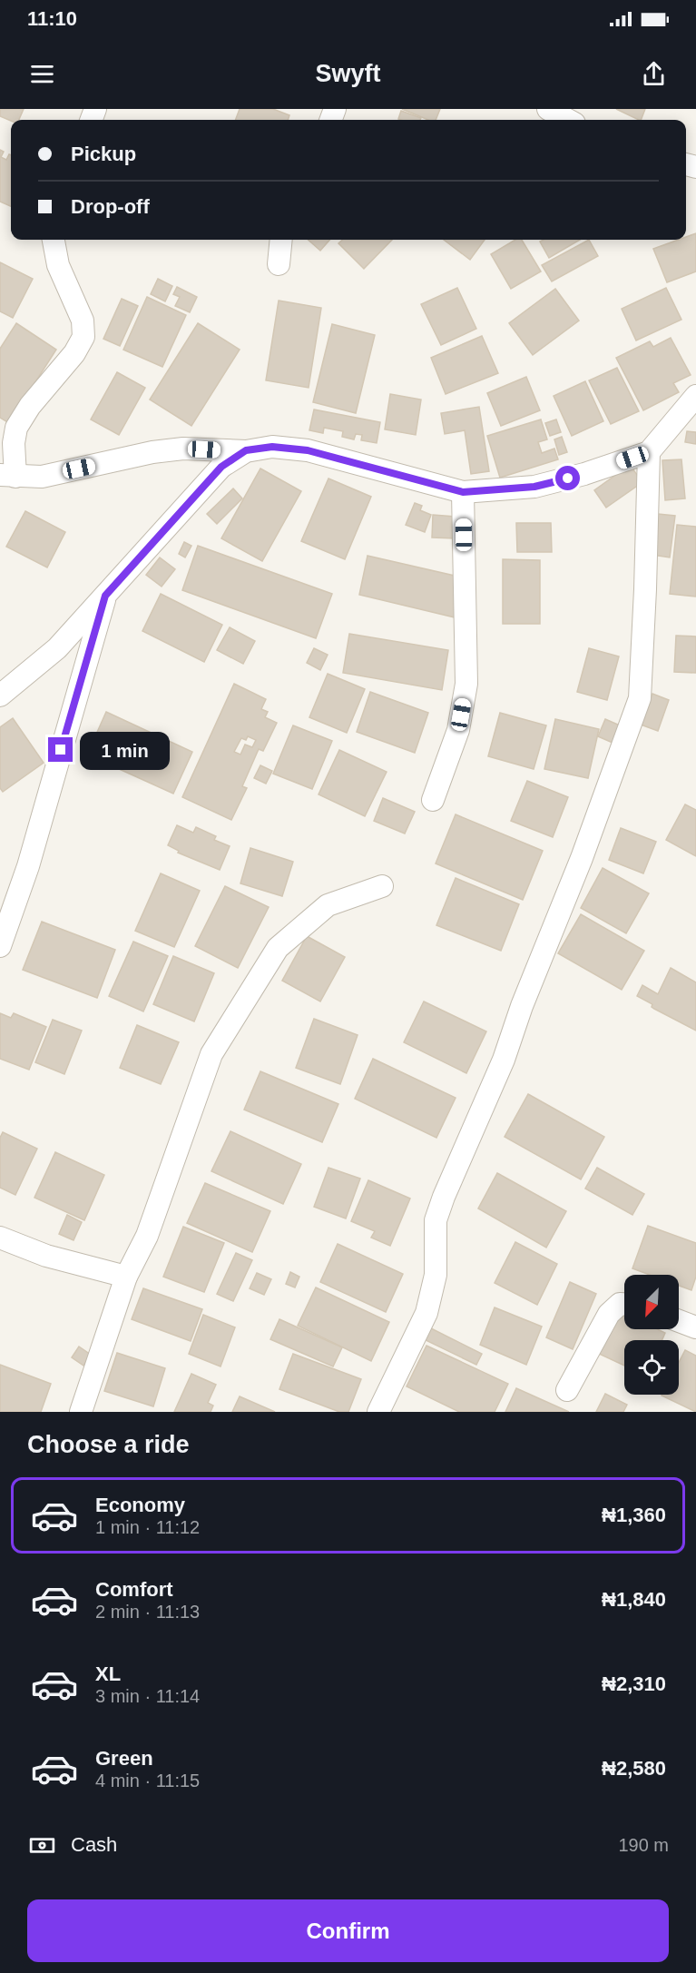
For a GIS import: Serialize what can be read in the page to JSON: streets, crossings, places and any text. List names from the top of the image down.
{
  "north": "bottom left",
  "page": {
    "status": "11:10",
    "header": "Swyft",
    "banner": ["Pickup", "Drop-off"],
    "bubble": "1 min",
    "heading": "Choose a ride",
    "list": [
      {
        "name": "Economy",
        "note": "1 min · 11:12",
        "value": "₦1,360"
      },
      {
        "name": "Comfort",
        "note": "2 min · 11:13",
        "value": "₦1,840"
      },
      {
        "name": "XL",
        "note": "3 min · 11:14",
        "value": "₦2,310"
      },
      {
        "name": "Green",
        "note": "4 min · 11:15",
        "value": "₦2,580"
      }
    ],
    "pay": ["Cash", "190 m"],
    "buttons": "Confirm"
  }
}
